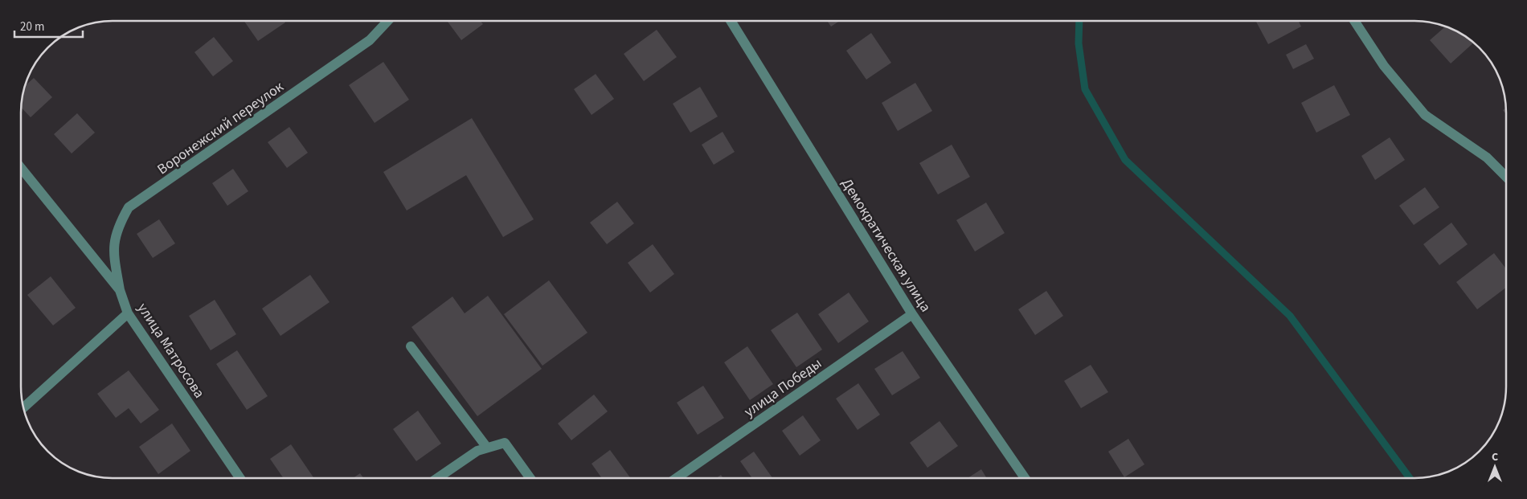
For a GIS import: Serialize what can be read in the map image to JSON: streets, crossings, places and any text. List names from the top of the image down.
{
  "streets": {
    "street": [
      "Воронежский переулок",
      "Демократическая улица",
      "улица Матросова",
      "улица Победы"
    ]
  },
  "crossings": [
    ["Воронежский переулок", "улица Матросова"],
    ["Демократическая улица", "улица Победы"]
  ],
  "scale_bar": "20 m",
  "north": "top"
}
